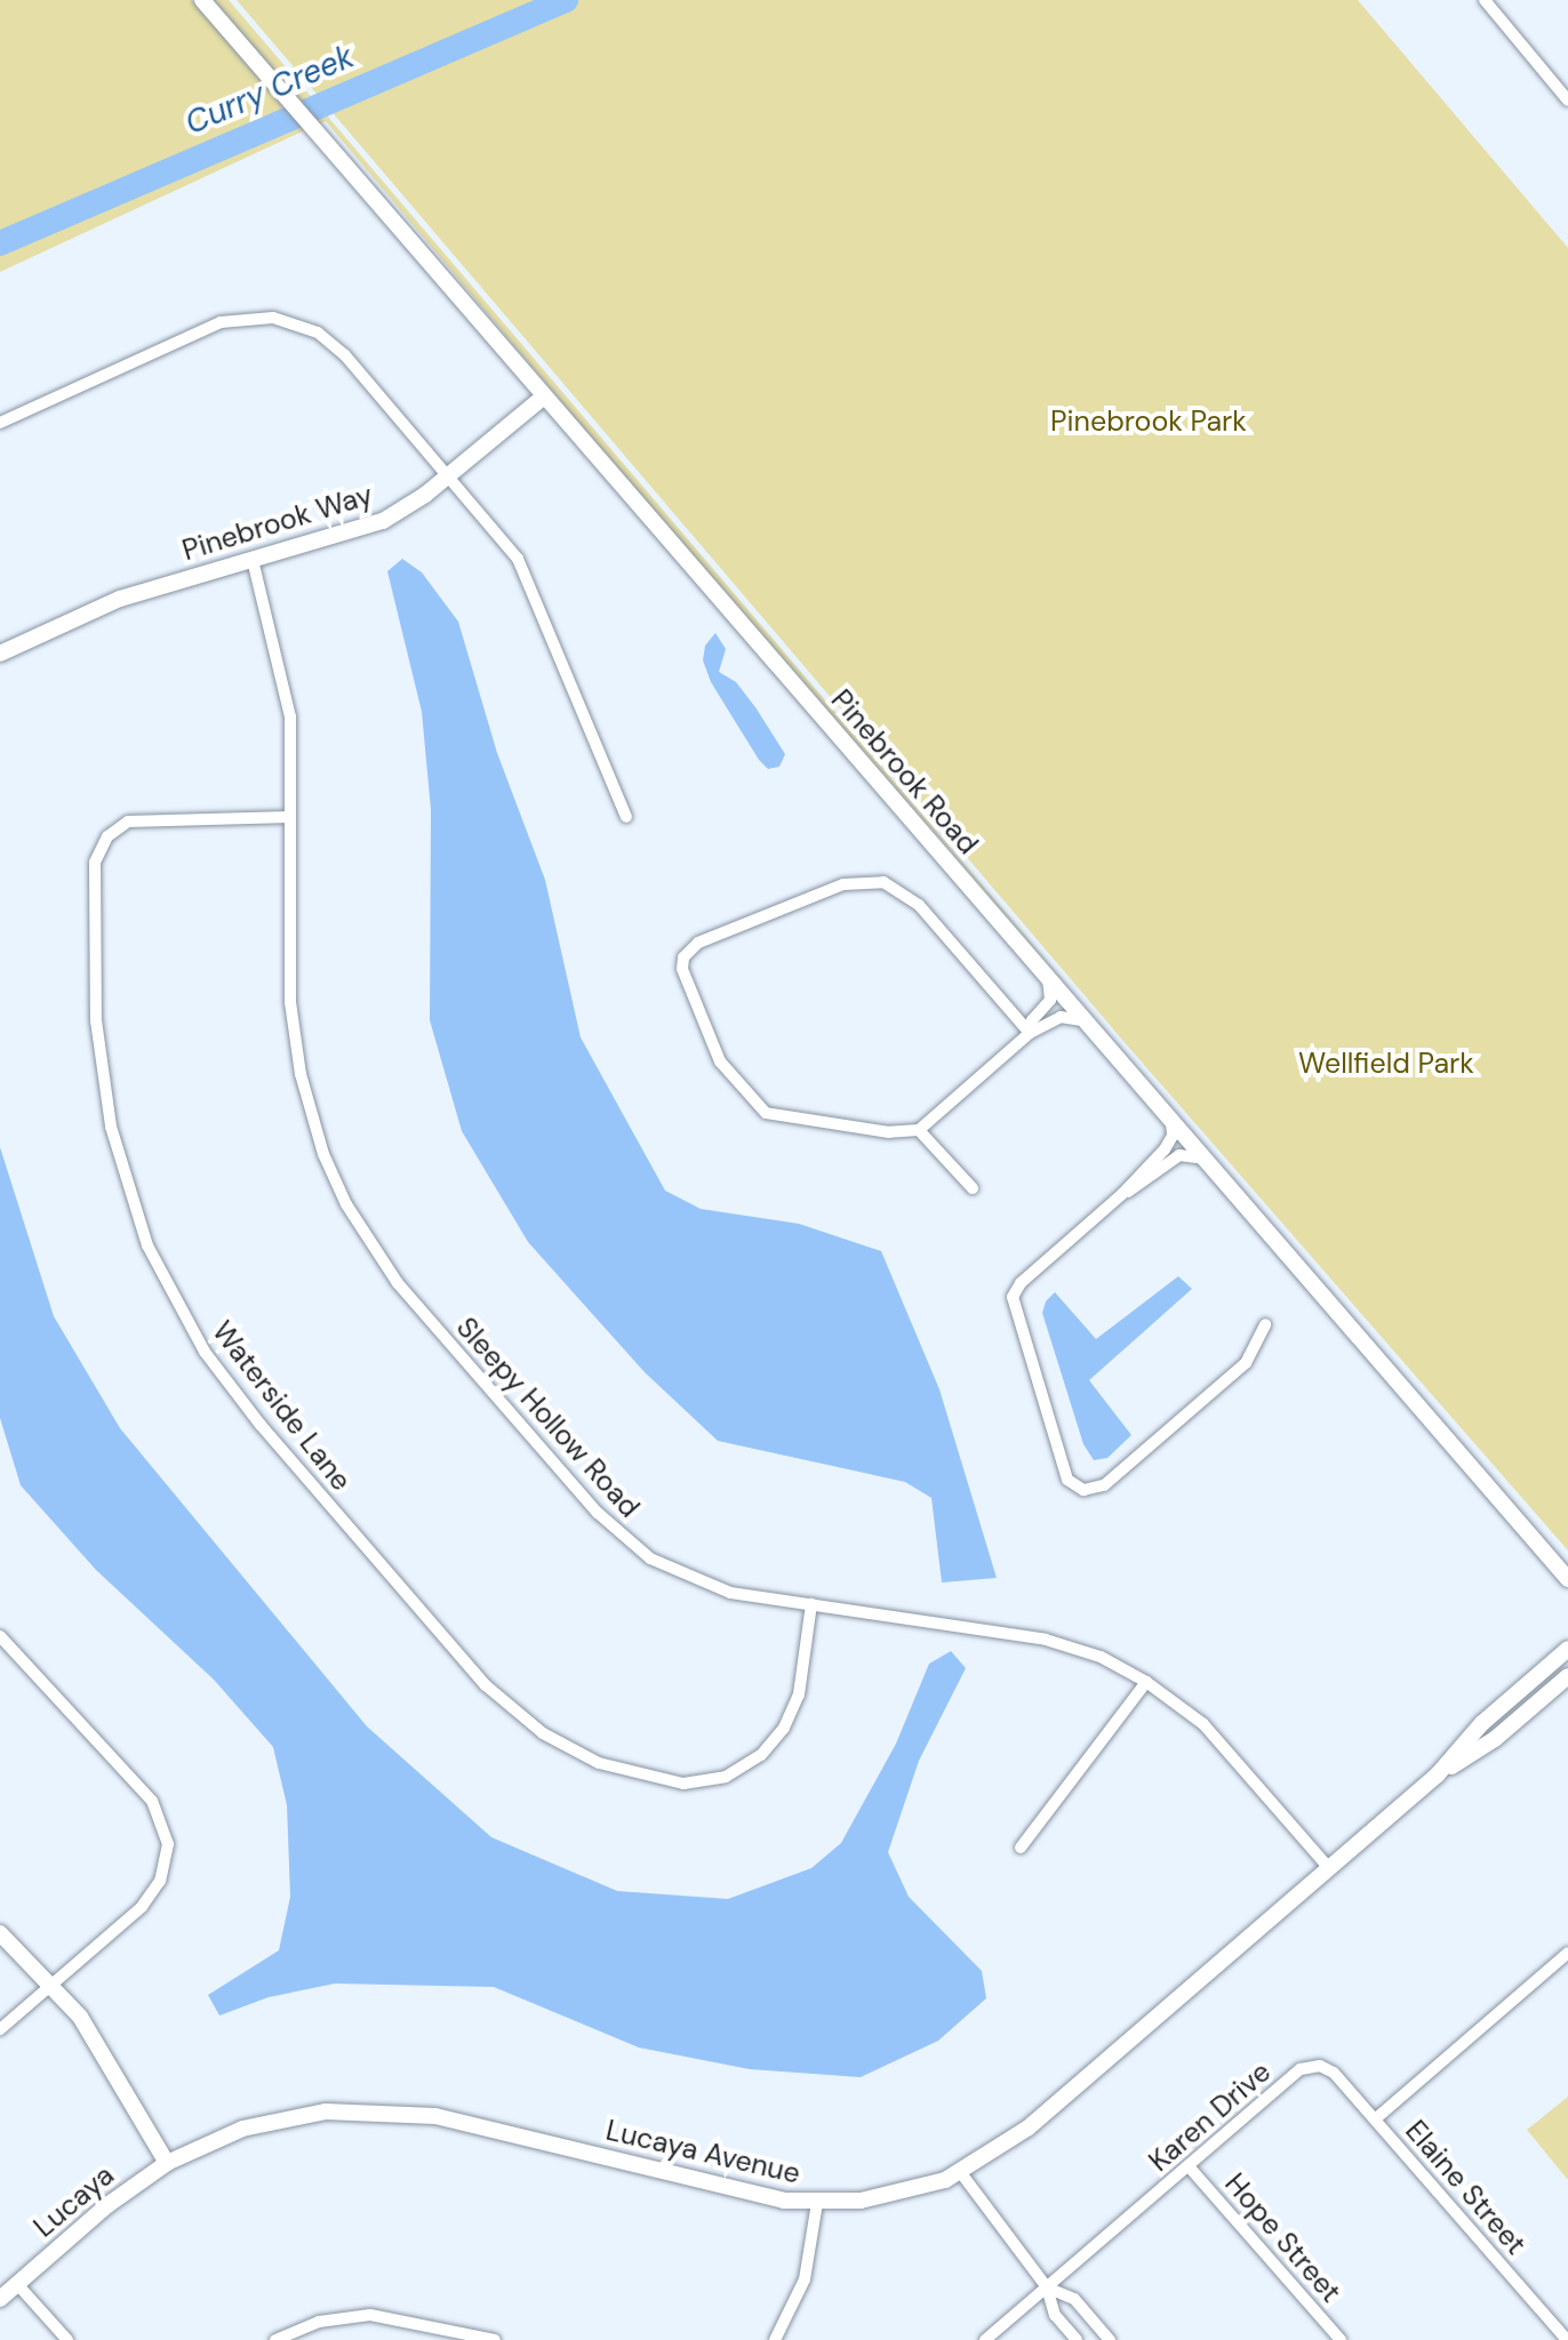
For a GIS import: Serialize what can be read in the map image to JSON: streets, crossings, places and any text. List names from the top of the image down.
{
  "streets": {
    "street": [
      "Pinebrook Way",
      "Pinebrook Road",
      "Waterside Lane",
      "Sleepy Hollow Road",
      "Karen Drive",
      "Lucaya Avenue",
      "Elaine Street",
      "Lucaya",
      "Hope Street"
    ]
  },
  "crossings": [
    ["Pinebrook Way", "Pinebrook Road"],
    ["Pinebrook Way", "Sleepy Hollow Road"],
    ["Waterside Lane", "Sleepy Hollow Road"],
    ["Sleepy Hollow Road", "Lucaya Avenue"],
    ["Karen Drive", "Elaine Street"],
    ["Karen Drive", "Hope Street"],
    ["Lucaya Avenue", "Lucaya"]
  ],
  "water": ["Curry Creek"],
  "parks": ["Pinebrook Park", "Wellfield Park"]
}
